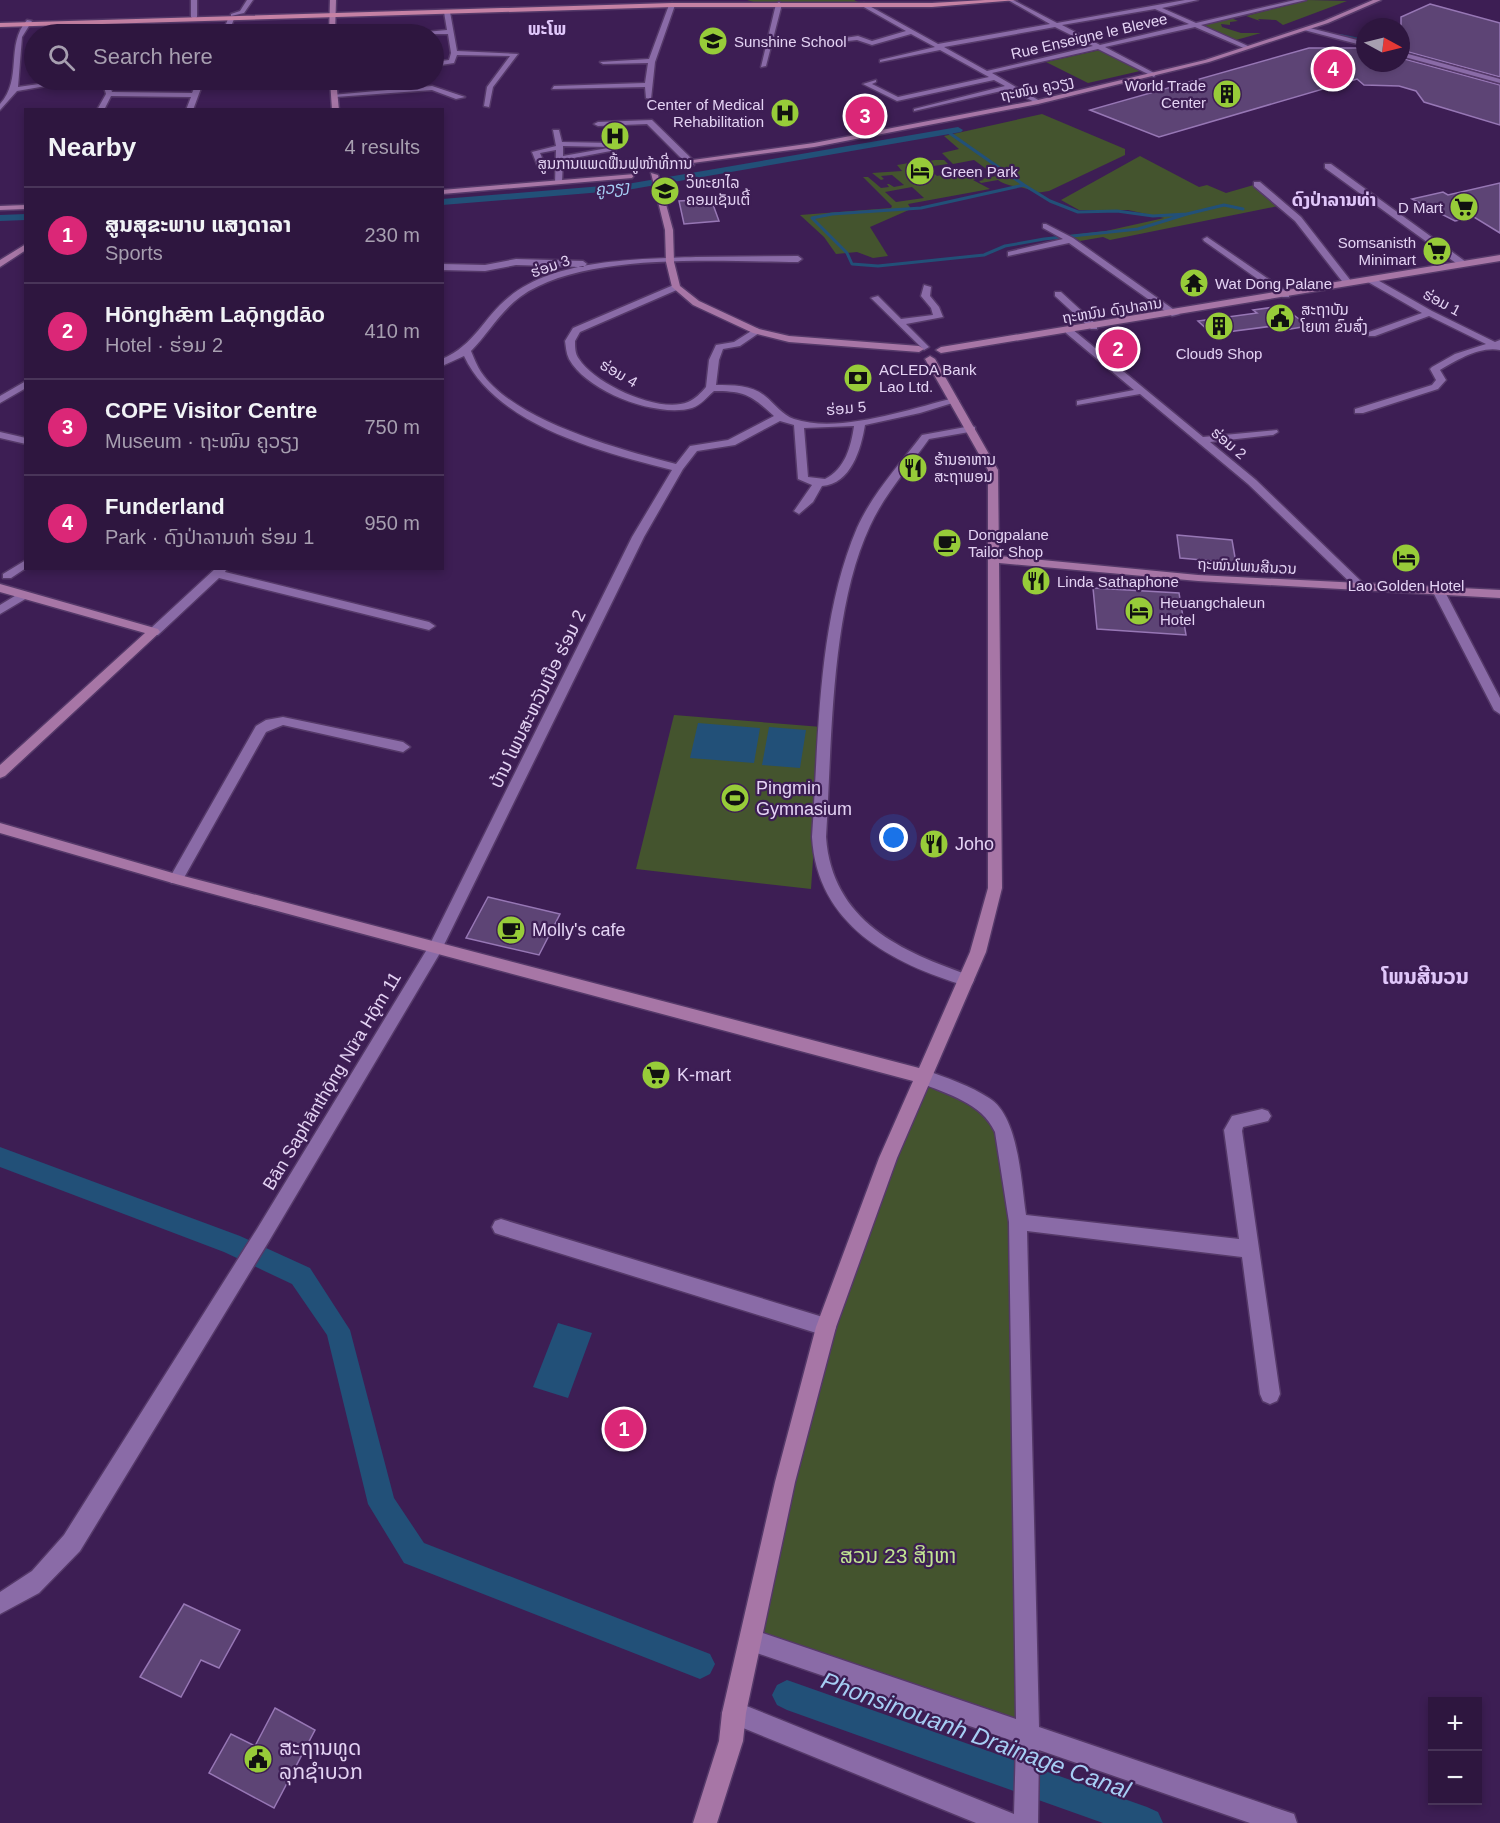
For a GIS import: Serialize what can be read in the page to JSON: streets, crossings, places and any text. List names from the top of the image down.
{
  "streets": {
    "street": [
      "Rue Enseigne le Blevee",
      "ຖະໜົນ ຄູວຽງ",
      "ຮ່ອມ 3",
      "ຮ່ອມ 1",
      "ຖະຫນົນ ດົງປາລານ",
      "ຮ່ອມ 4",
      "ຮ່ອມ 5",
      "ຮ່ອມ 2",
      "ຖະໜົນໂພນສີນວນ",
      "ບ້ານ ໂພນສະຫວັນເນືອ ຮ່ອມ 2",
      "Bān Saphānthǭng Nư̄a Hǭm 11"
    ]
  },
  "crossings": [
    ["ຮ່ອມ 1", "ຖະຫນົນ ດົງປາລານ"],
    ["ຖະຫນົນ ດົງປາລານ", "ຮ່ອມ 4"],
    ["ຖະຫນົນ ດົງປາລານ", "ຮ່ອມ 2"],
    ["ຮ່ອມ 4", "ຮ່ອມ 5"],
    ["ຮ່ອມ 5", "ບ້ານ ໂພນສະຫວັນເນືອ ຮ່ອມ 2"],
    ["ຮ່ອມ 2", "ຖະໜົນໂພນສີນວນ"],
    ["ບ້ານ ໂພນສະຫວັນເນືອ ຮ່ອມ 2", "Bān Saphānthǭng Nư̄a Hǭm 11"]
  ],
  "districts": ["ພະໂພ", "ດົງປ່າລານທ່າ", "ໂພນສີນວນ"],
  "water": ["ຄູວຽງ", "Phonsinouanh Drainage Canal"],
  "parks": ["ສວນ 23 ສິງຫາ"],
  "places": {
    "school or university": ["Sunshine School", "ວິທະຍາໄລ ຄອມເຊັນເຕີ້"],
    "building": ["World Trade Center", "Cloud9 Shop"],
    "hospital": ["Center of Medical Rehabilitation", "ສູນການແພດຟື້ນຟູໜ້າທີ່ການ"],
    "hotel": ["Green Park", "Lao Golden Hotel", "Heuangchaleun Hotel"],
    "supermarket": ["D Mart", "Somsanisth Minimart", "K-mart"],
    "temple": ["Wat Dong Palane"],
    "public building": ["ສະຖາບັນ ໂຍທາ ຂົນສົ່ງ", "ສະຖານທູດ ລຸກຊຳບວກ"],
    "bank": ["ACLEDA Bank Lao Ltd."],
    "restaurant": ["ຮ້ານອາຫານ ສະຖາພອນ", "Linda Sathaphone", "Joho"],
    "cafe": ["Dongpalane Tailor Shop", "Molly's cafe"],
    "sports": ["Pingmin Gymnasium"]
  },
  "north": "right",
  "page": {
    "search": "Search here",
    "pins": [
      "4",
      "3",
      "2",
      "1"
    ],
    "heading": ["Nearby", "4 results"],
    "list": [
      {
        "mark": "1",
        "name": "ສູນສຸຂະພາບ ແສງດາລາ",
        "note": "Sports",
        "value": "230 m"
      },
      {
        "mark": "2",
        "name": "Hōnghǣm Laǭngdāo",
        "note": "Hotel · ຮ່ອມ 2",
        "value": "410 m"
      },
      {
        "mark": "3",
        "name": "COPE Visitor Centre",
        "note": "Museum · ຖະໜົນ ຄູວຽງ",
        "value": "750 m"
      },
      {
        "mark": "4",
        "name": "Funderland",
        "note": "Park · ດົງປ່າລານທ່າ ຮ່ອມ 1",
        "value": "950 m"
      }
    ],
    "map_buttons": ["+", "−"]
  }
}
